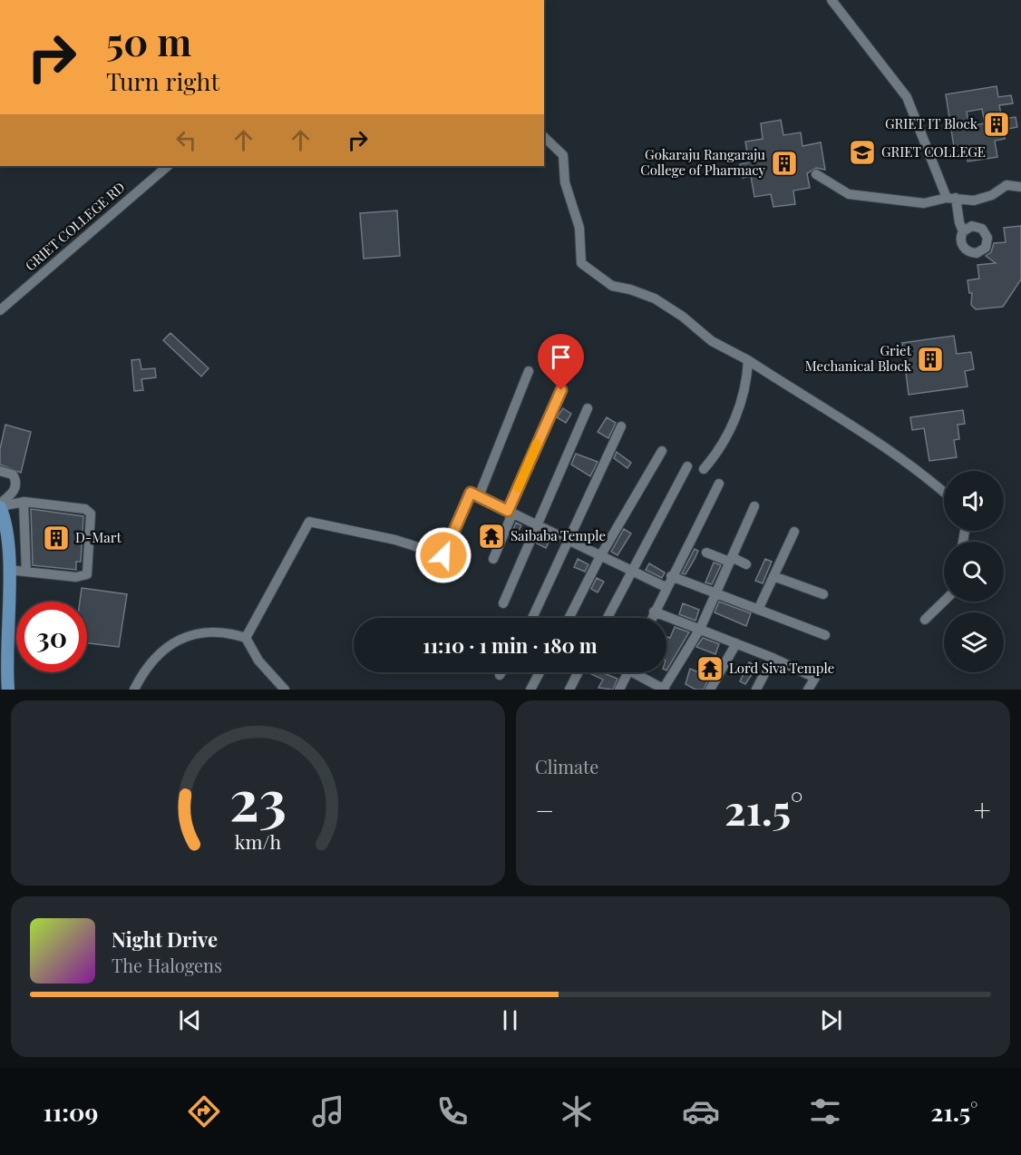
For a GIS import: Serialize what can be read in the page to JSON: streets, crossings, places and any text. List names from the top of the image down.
{
  "streets": {
    "street": ["GRIET COLLEGE RD"]
  },
  "places": {
    "building": [
      "GRIET IT Block",
      "Gokaraju Rangaraju College of Pharmacy",
      "Griet Mechanical Block",
      "D-Mart"
    ],
    "school or university": ["GRIET COLLEGE"],
    "temple": ["Saibaba Temple", "Lord Siva Temple"]
  },
  "page": {
    "turn": ["50 m", "Turn right"],
    "limit": "30",
    "trip": "11:10 · 1 min · 180 m",
    "tile": "Climate",
    "heat": ["−", "21.5°", "+"],
    "song": ["Night Drive", "The Halogens"],
    "tabs": ["11:09", "21.5°"],
    "gauge": ["23", "km/h"]
  }
}
